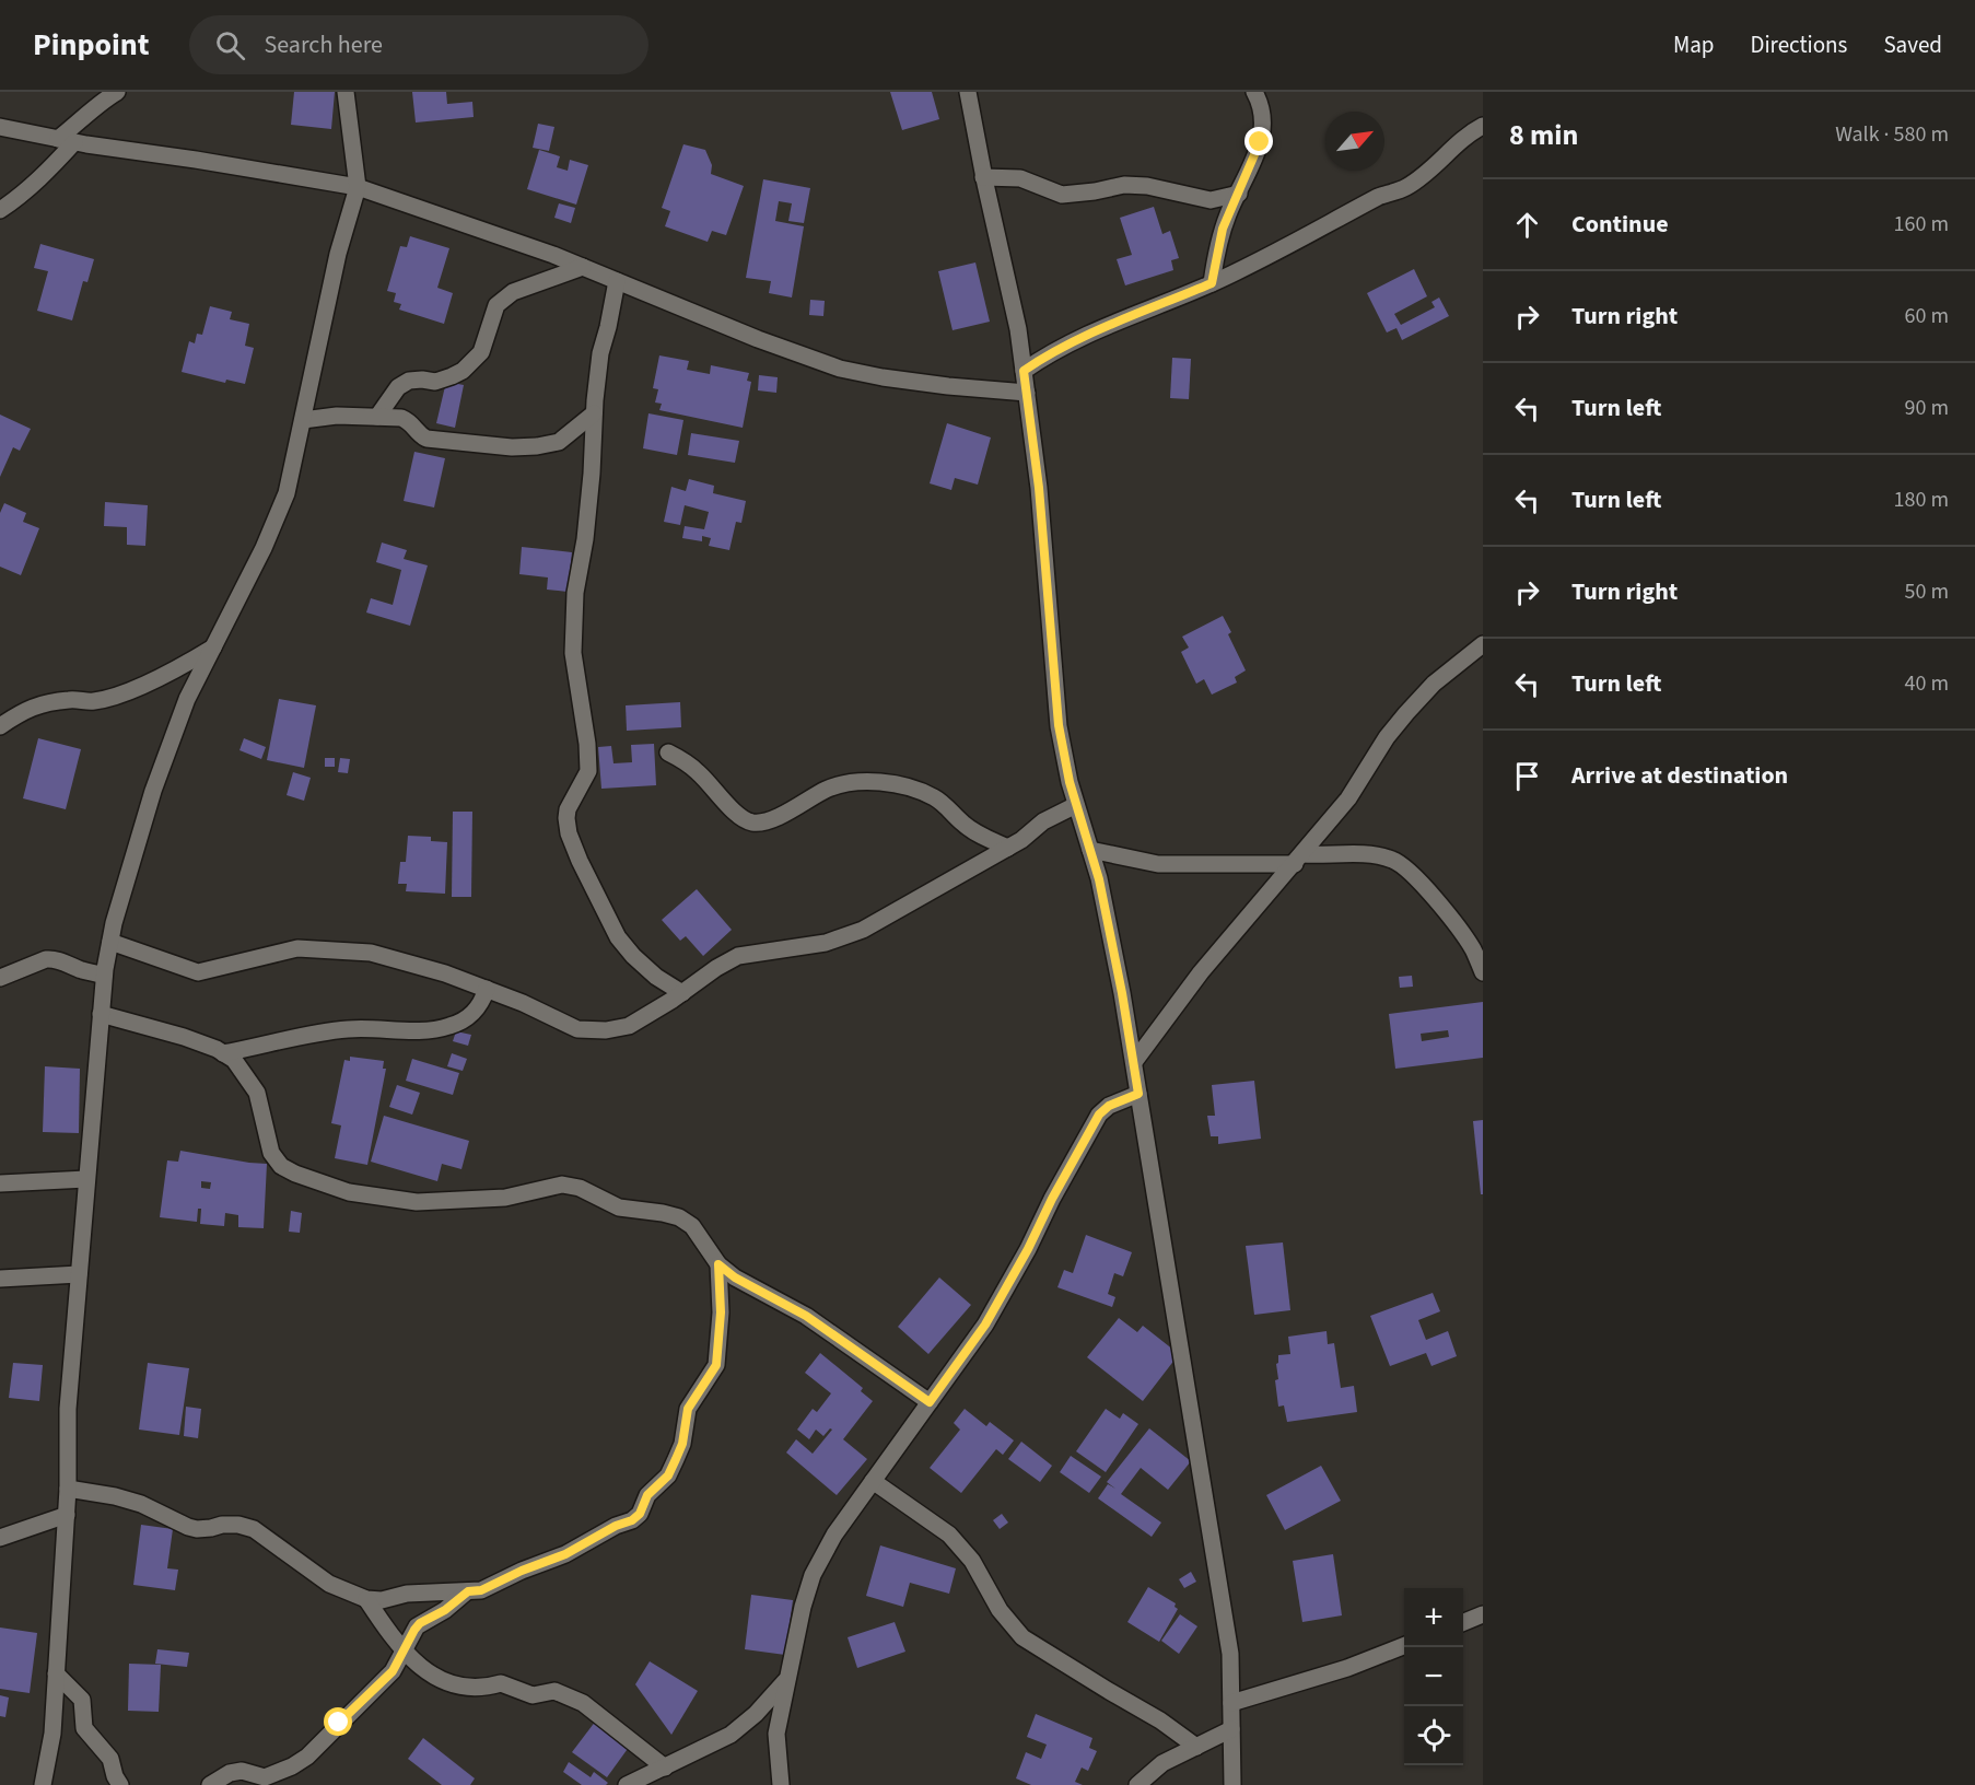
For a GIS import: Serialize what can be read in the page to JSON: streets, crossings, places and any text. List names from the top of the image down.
{
  "north": "top right",
  "page": {
    "header": "Pinpoint",
    "search": "Search here",
    "nav": ["Map", "Directions", "Saved"],
    "heading": ["8 min", "Walk · 580 m"],
    "list": [
      ["Continue", "160 m"],
      ["Turn right", "60 m"],
      ["Turn left", "90 m"],
      ["Turn left", "180 m"],
      ["Turn right", "50 m"],
      ["Turn left", "40 m"],
      "Arrive at destination"
    ],
    "map_buttons": ["+", "−"]
  }
}
